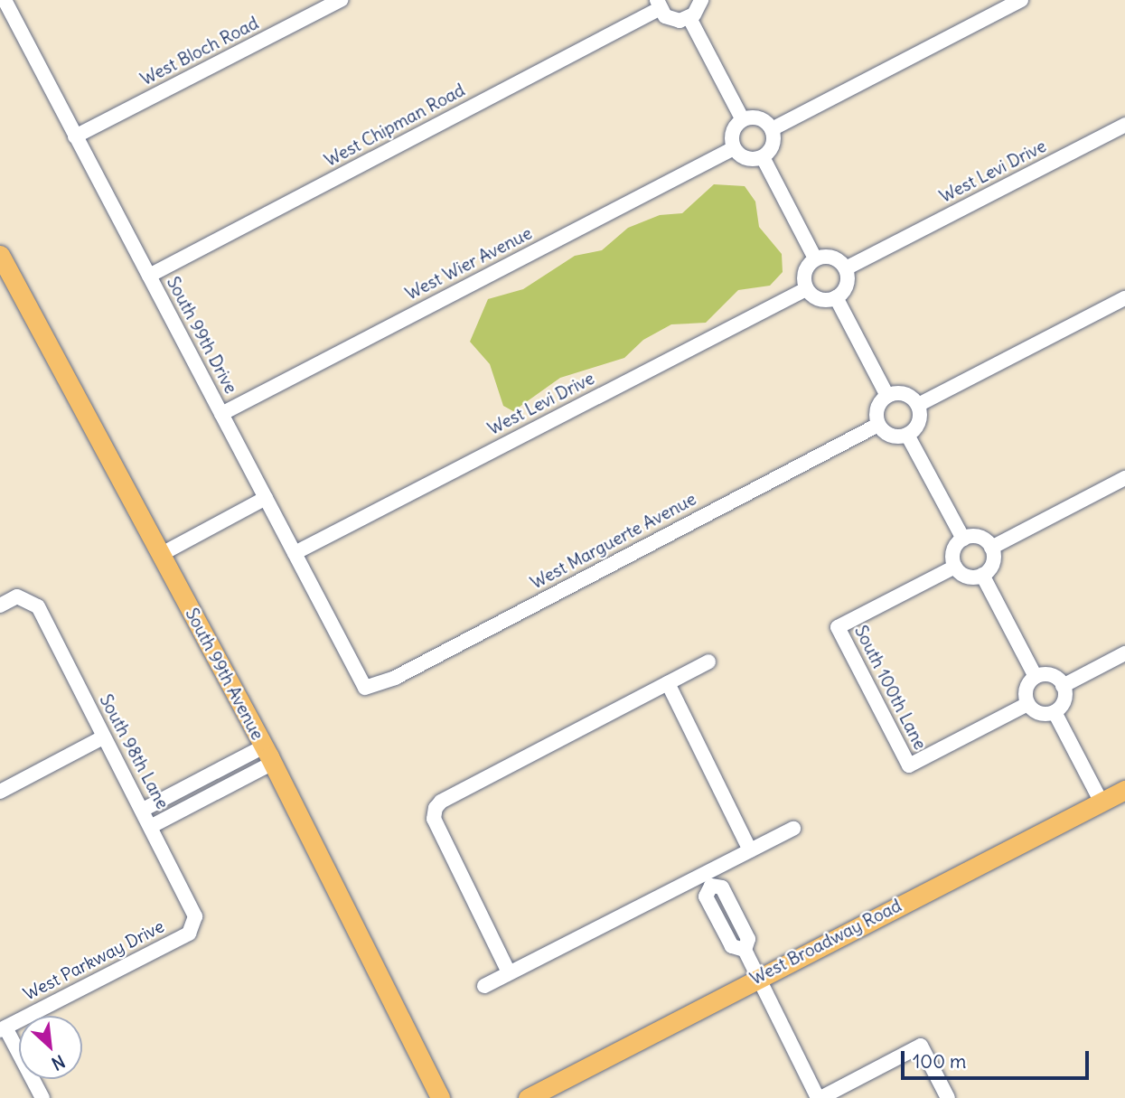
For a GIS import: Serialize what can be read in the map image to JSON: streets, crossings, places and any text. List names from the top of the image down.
{
  "streets": {
    "main road": ["South 99th Avenue", "West Broadway Road"],
    "street": [
      "West Bloch Road",
      "West Chipman Road",
      "West Levi Drive",
      "West Wier Avenue",
      "South 99th Drive",
      "West Marguerte Avenue",
      "South 100th Lane",
      "South 98th Lane",
      "West Parkway Drive"
    ]
  },
  "crossings": [
    ["West Bloch Road", "South 99th Drive"],
    ["West Chipman Road", "South 99th Drive"],
    ["West Levi Drive", "South 99th Drive"],
    ["West Wier Avenue", "South 99th Drive"],
    ["South 99th Drive", "West Marguerte Avenue"],
    ["South 98th Lane", "West Parkway Drive"]
  ],
  "scale_bar": "100 m",
  "north": "bottom right"
}
